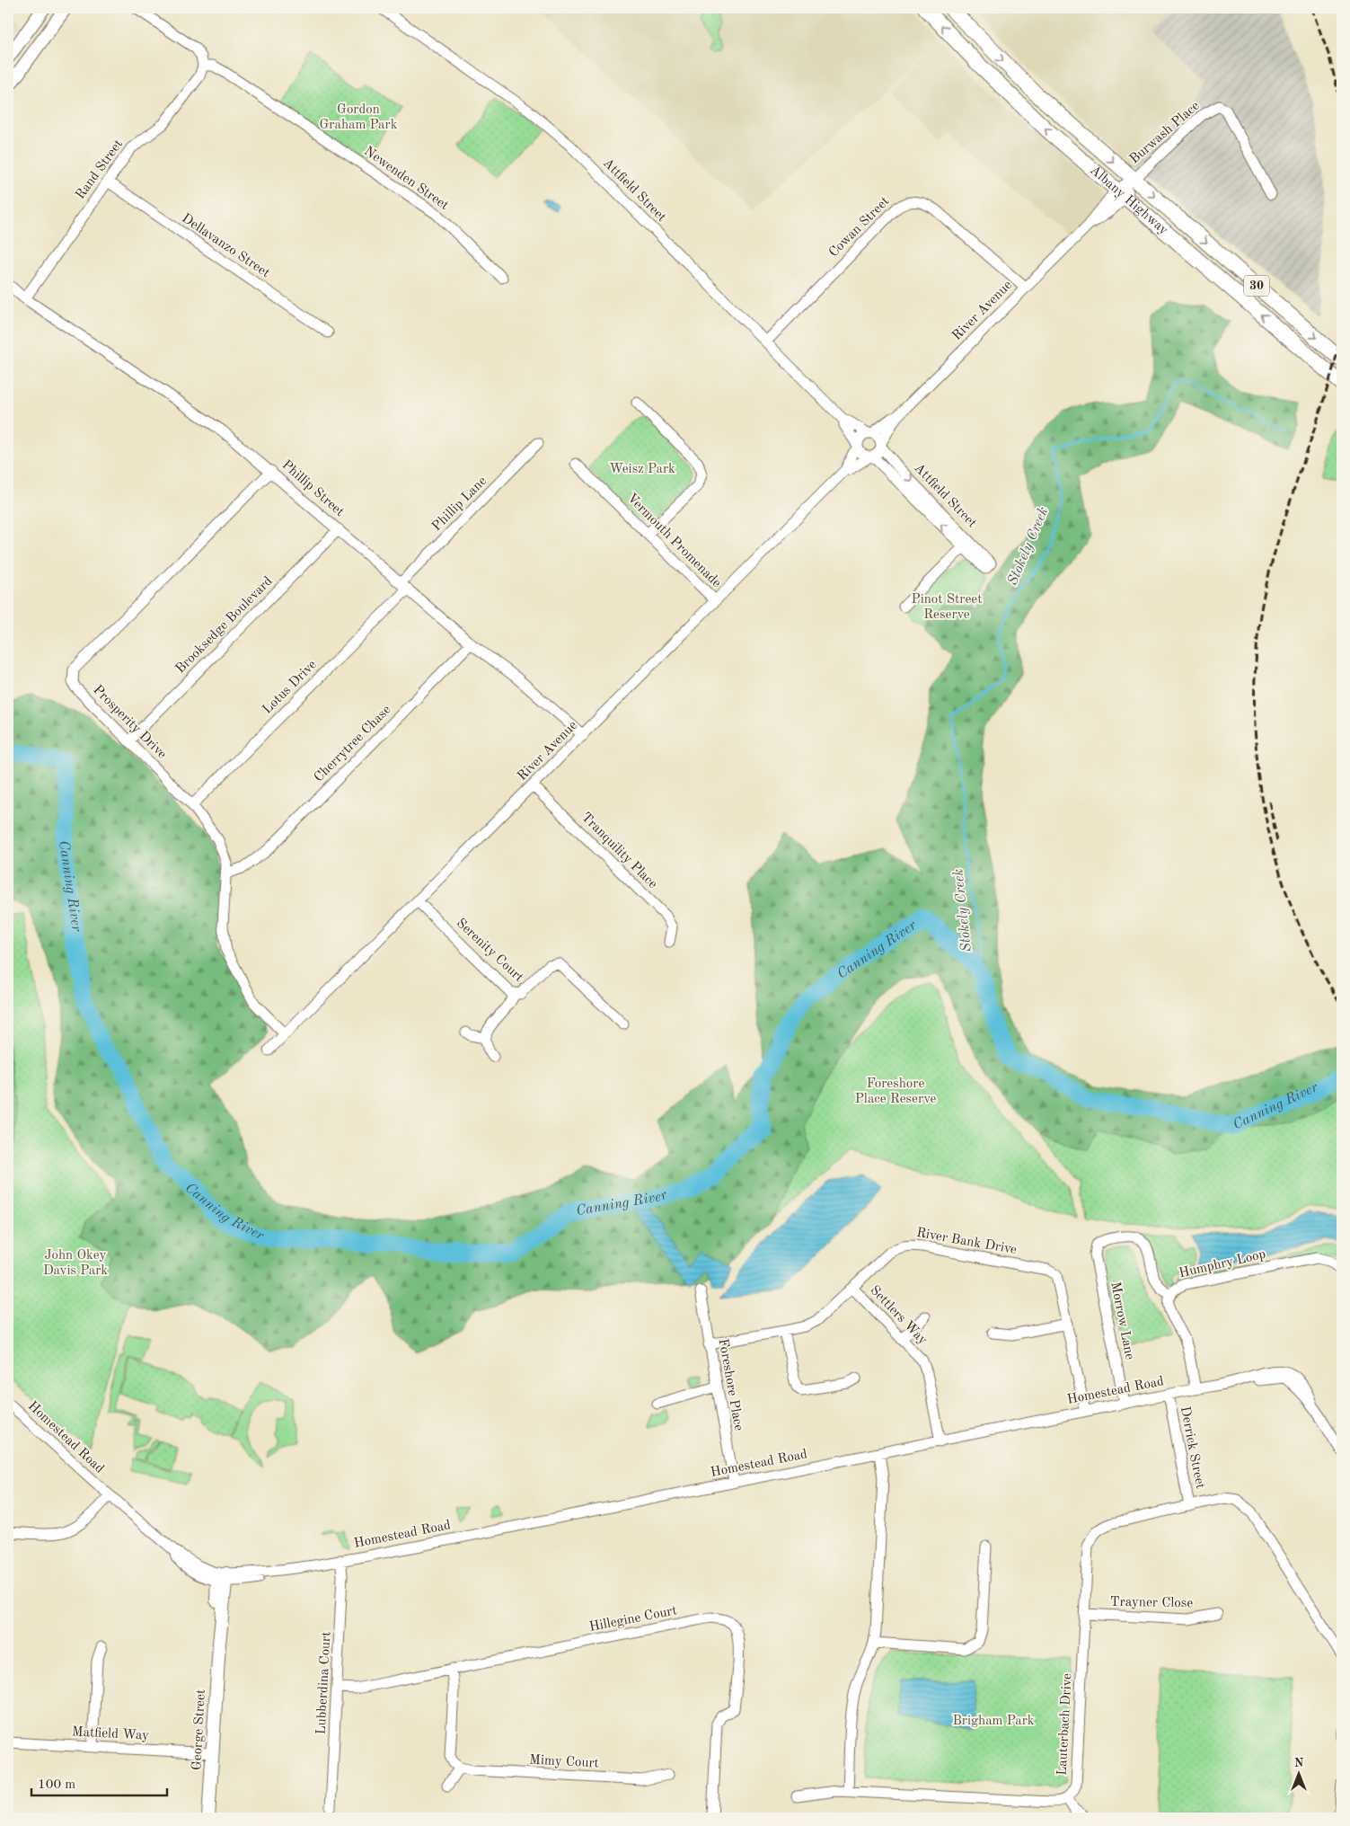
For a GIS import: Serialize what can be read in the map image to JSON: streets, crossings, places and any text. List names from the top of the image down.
{
  "streets": {
    "highway": ["Albany Highway", "30"],
    "main road": ["George Street"],
    "street": [
      "Burwash Place",
      "Rand Street",
      "Newenden Street",
      "Attfield Street",
      "Cowan Street",
      "Dellavanzo Street",
      "River Avenue",
      "Phillip Street",
      "Phillip Lane",
      "Vermouth Promenade",
      "Brooksedge Boulevard",
      "Lotus Drive",
      "Prosperity Drive",
      "Cherrytree Chase",
      "Tranquility Place",
      "Serenity Court",
      "River Bank Drive",
      "Humphry Loop",
      "Settlers Way",
      "Morrow Lane",
      "Foreshore Place",
      "Homestead Road",
      "Derrick Street",
      "Trayner Close",
      "Hillegine Court",
      "Lubberdina Court",
      "Lauterbach Drive",
      "Matfield Way",
      "Mimy Court"
    ]
  },
  "crossings": [
    ["Burwash Place", "Albany Highway"],
    ["Rand Street", "Newenden Street"],
    ["Rand Street", "Dellavanzo Street"],
    ["Rand Street", "Phillip Street"],
    ["Attfield Street", "Cowan Street"],
    ["Attfield Street", "River Avenue"],
    ["Albany Highway", "River Avenue"],
    ["Cowan Street", "River Avenue"],
    ["River Avenue", "Phillip Street"],
    ["River Avenue", "Vermouth Promenade"],
    ["River Avenue", "Prosperity Drive"],
    ["River Avenue", "Tranquility Place"],
    ["River Avenue", "Serenity Court"],
    ["Phillip Street", "Phillip Lane"],
    ["Phillip Street", "Brooksedge Boulevard"],
    ["Phillip Street", "Lotus Drive"],
    ["Phillip Street", "Prosperity Drive"],
    ["Phillip Street", "Cherrytree Chase"],
    ["Phillip Lane", "Lotus Drive"],
    ["Brooksedge Boulevard", "Prosperity Drive"],
    ["Lotus Drive", "Prosperity Drive"],
    ["Prosperity Drive", "Cherrytree Chase"],
    ["River Bank Drive", "Settlers Way"],
    ["River Bank Drive", "Foreshore Place"],
    ["River Bank Drive", "Homestead Road"],
    ["Humphry Loop", "Morrow Lane"],
    ["Humphry Loop", "Homestead Road"],
    ["Settlers Way", "Homestead Road"],
    ["Morrow Lane", "Homestead Road"],
    ["Foreshore Place", "Homestead Road"],
    ["Homestead Road", "Derrick Street"],
    ["Homestead Road", "Lubberdina Court"],
    ["Homestead Road", "George Street"],
    ["Derrick Street", "Lauterbach Drive"],
    ["Trayner Close", "Lauterbach Drive"],
    ["Hillegine Court", "Lubberdina Court"],
    ["George Street", "Matfield Way"]
  ],
  "water": ["Stokely Creek", "Canning River"],
  "parks": [
    "Gordon Graham Park",
    "Weisz Park",
    "Pinot Street Reserve",
    "Foreshore Place Reserve",
    "John Okey Davis Park",
    "Brigham Park"
  ],
  "scale_bar": "100 m",
  "north": "top"
}
